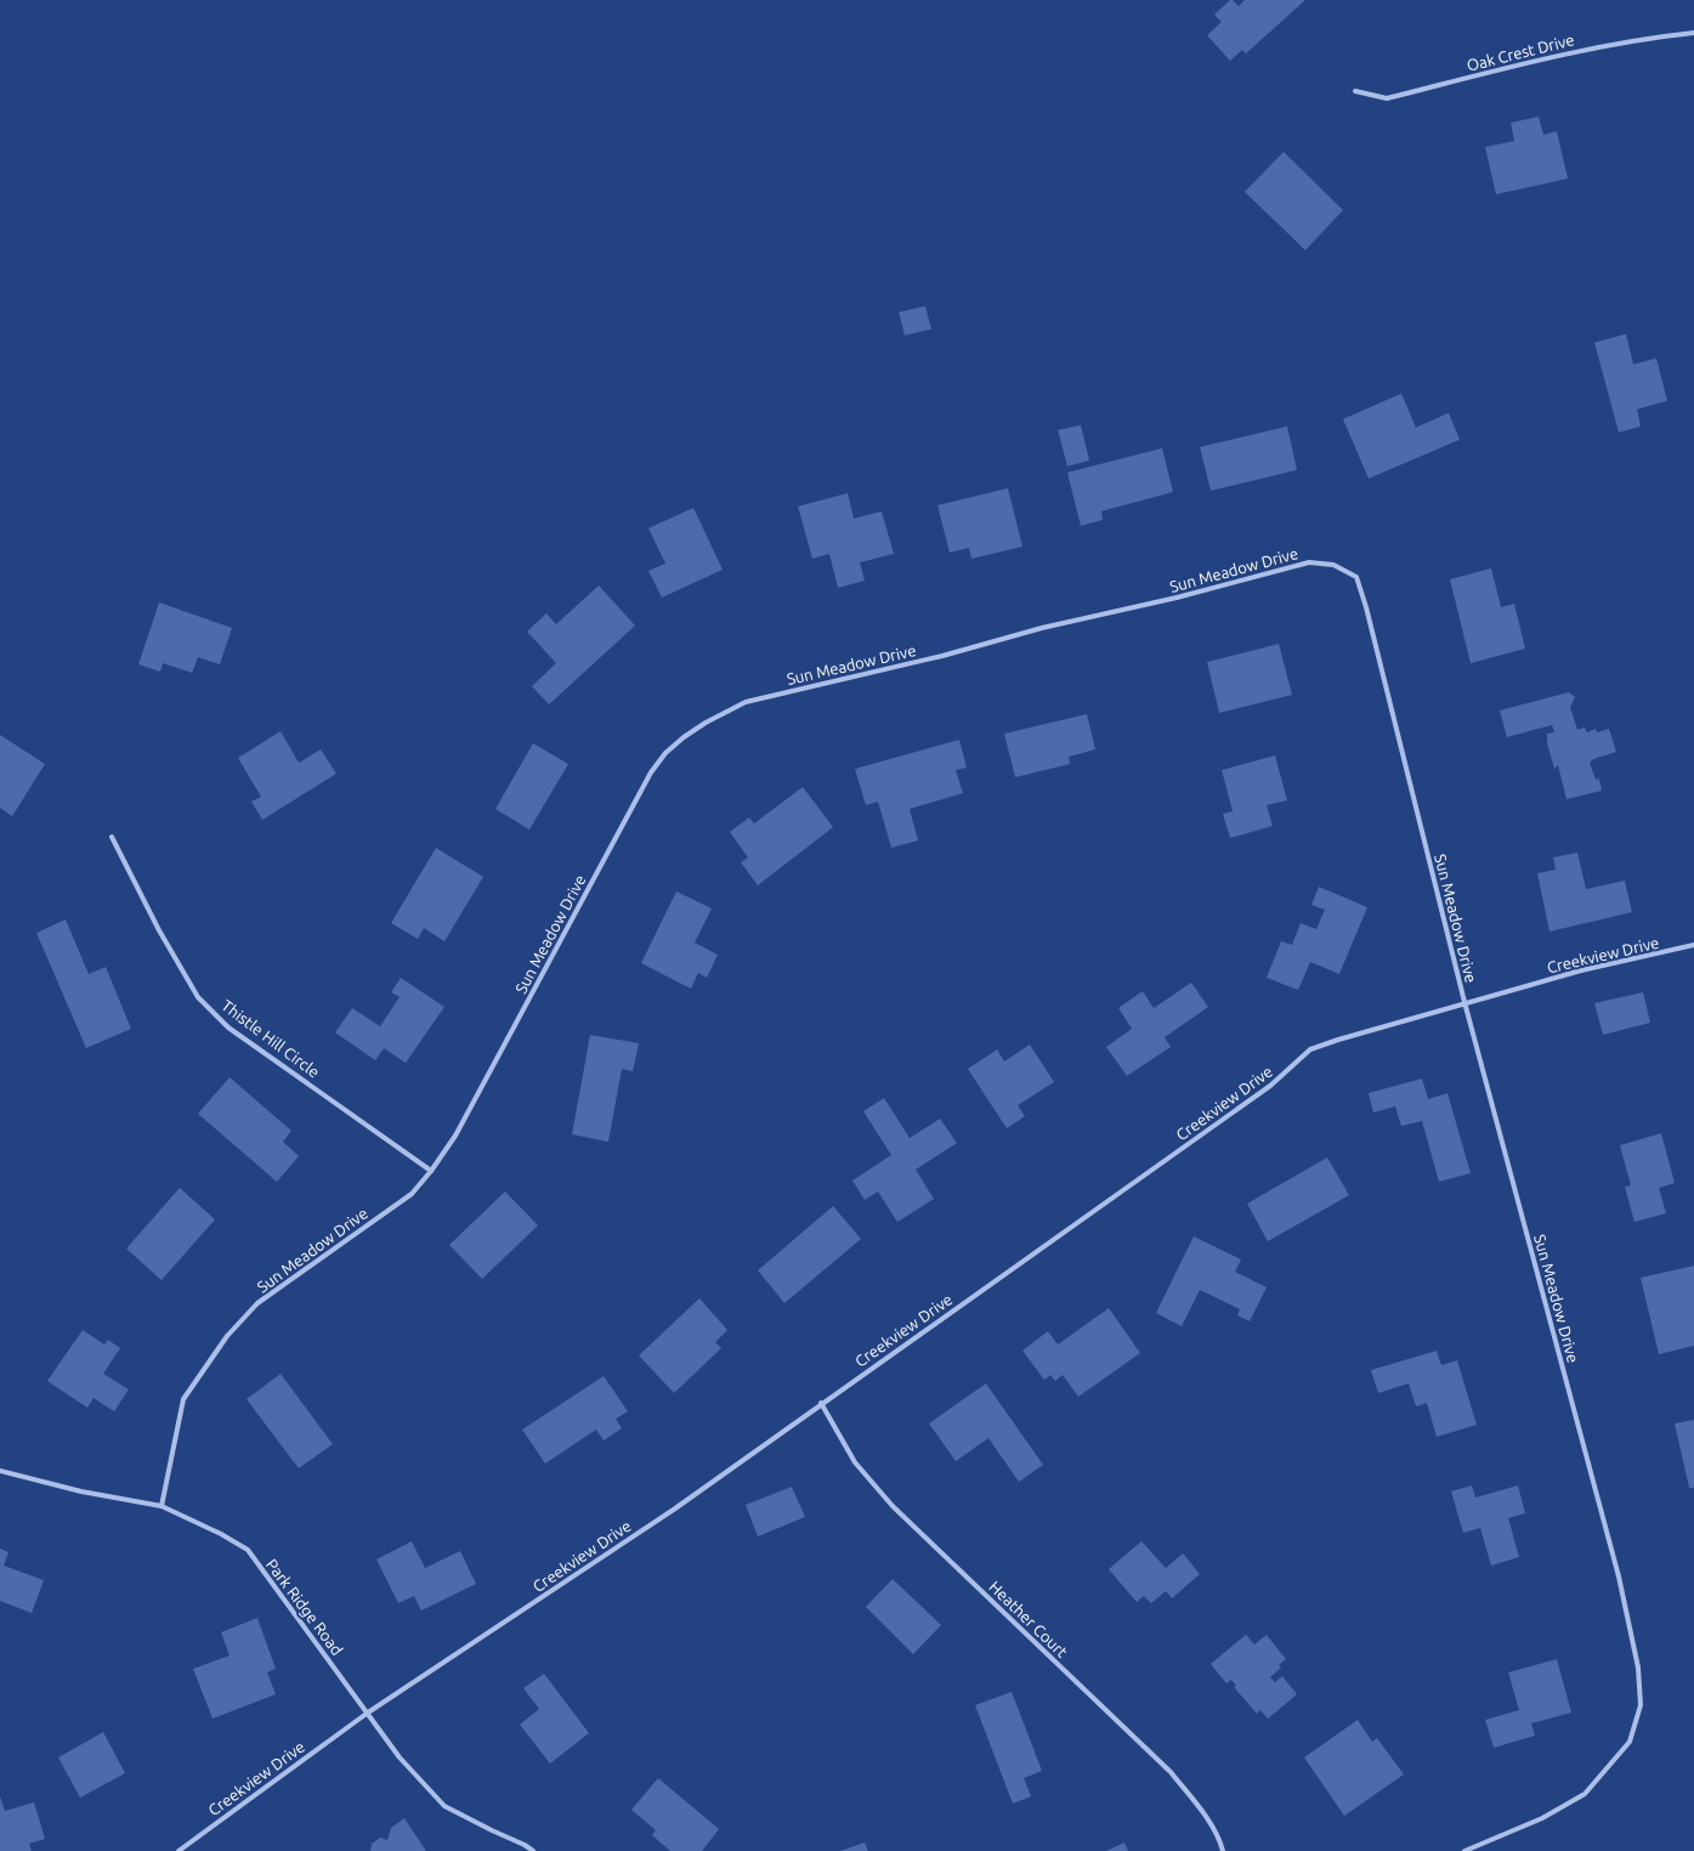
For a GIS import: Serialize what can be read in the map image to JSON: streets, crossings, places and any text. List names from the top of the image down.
{
  "streets": {
    "street": [
      "Oak Crest Drive",
      "Sun Meadow Drive",
      "Creekview Drive",
      "Thistle Hill Circle",
      "Park Ridge Road",
      "Heather Court"
    ]
  },
  "crossings": [
    ["Sun Meadow Drive", "Creekview Drive"],
    ["Sun Meadow Drive", "Thistle Hill Circle"],
    ["Sun Meadow Drive", "Park Ridge Road"],
    ["Creekview Drive", "Park Ridge Road"],
    ["Creekview Drive", "Heather Court"]
  ]
}
